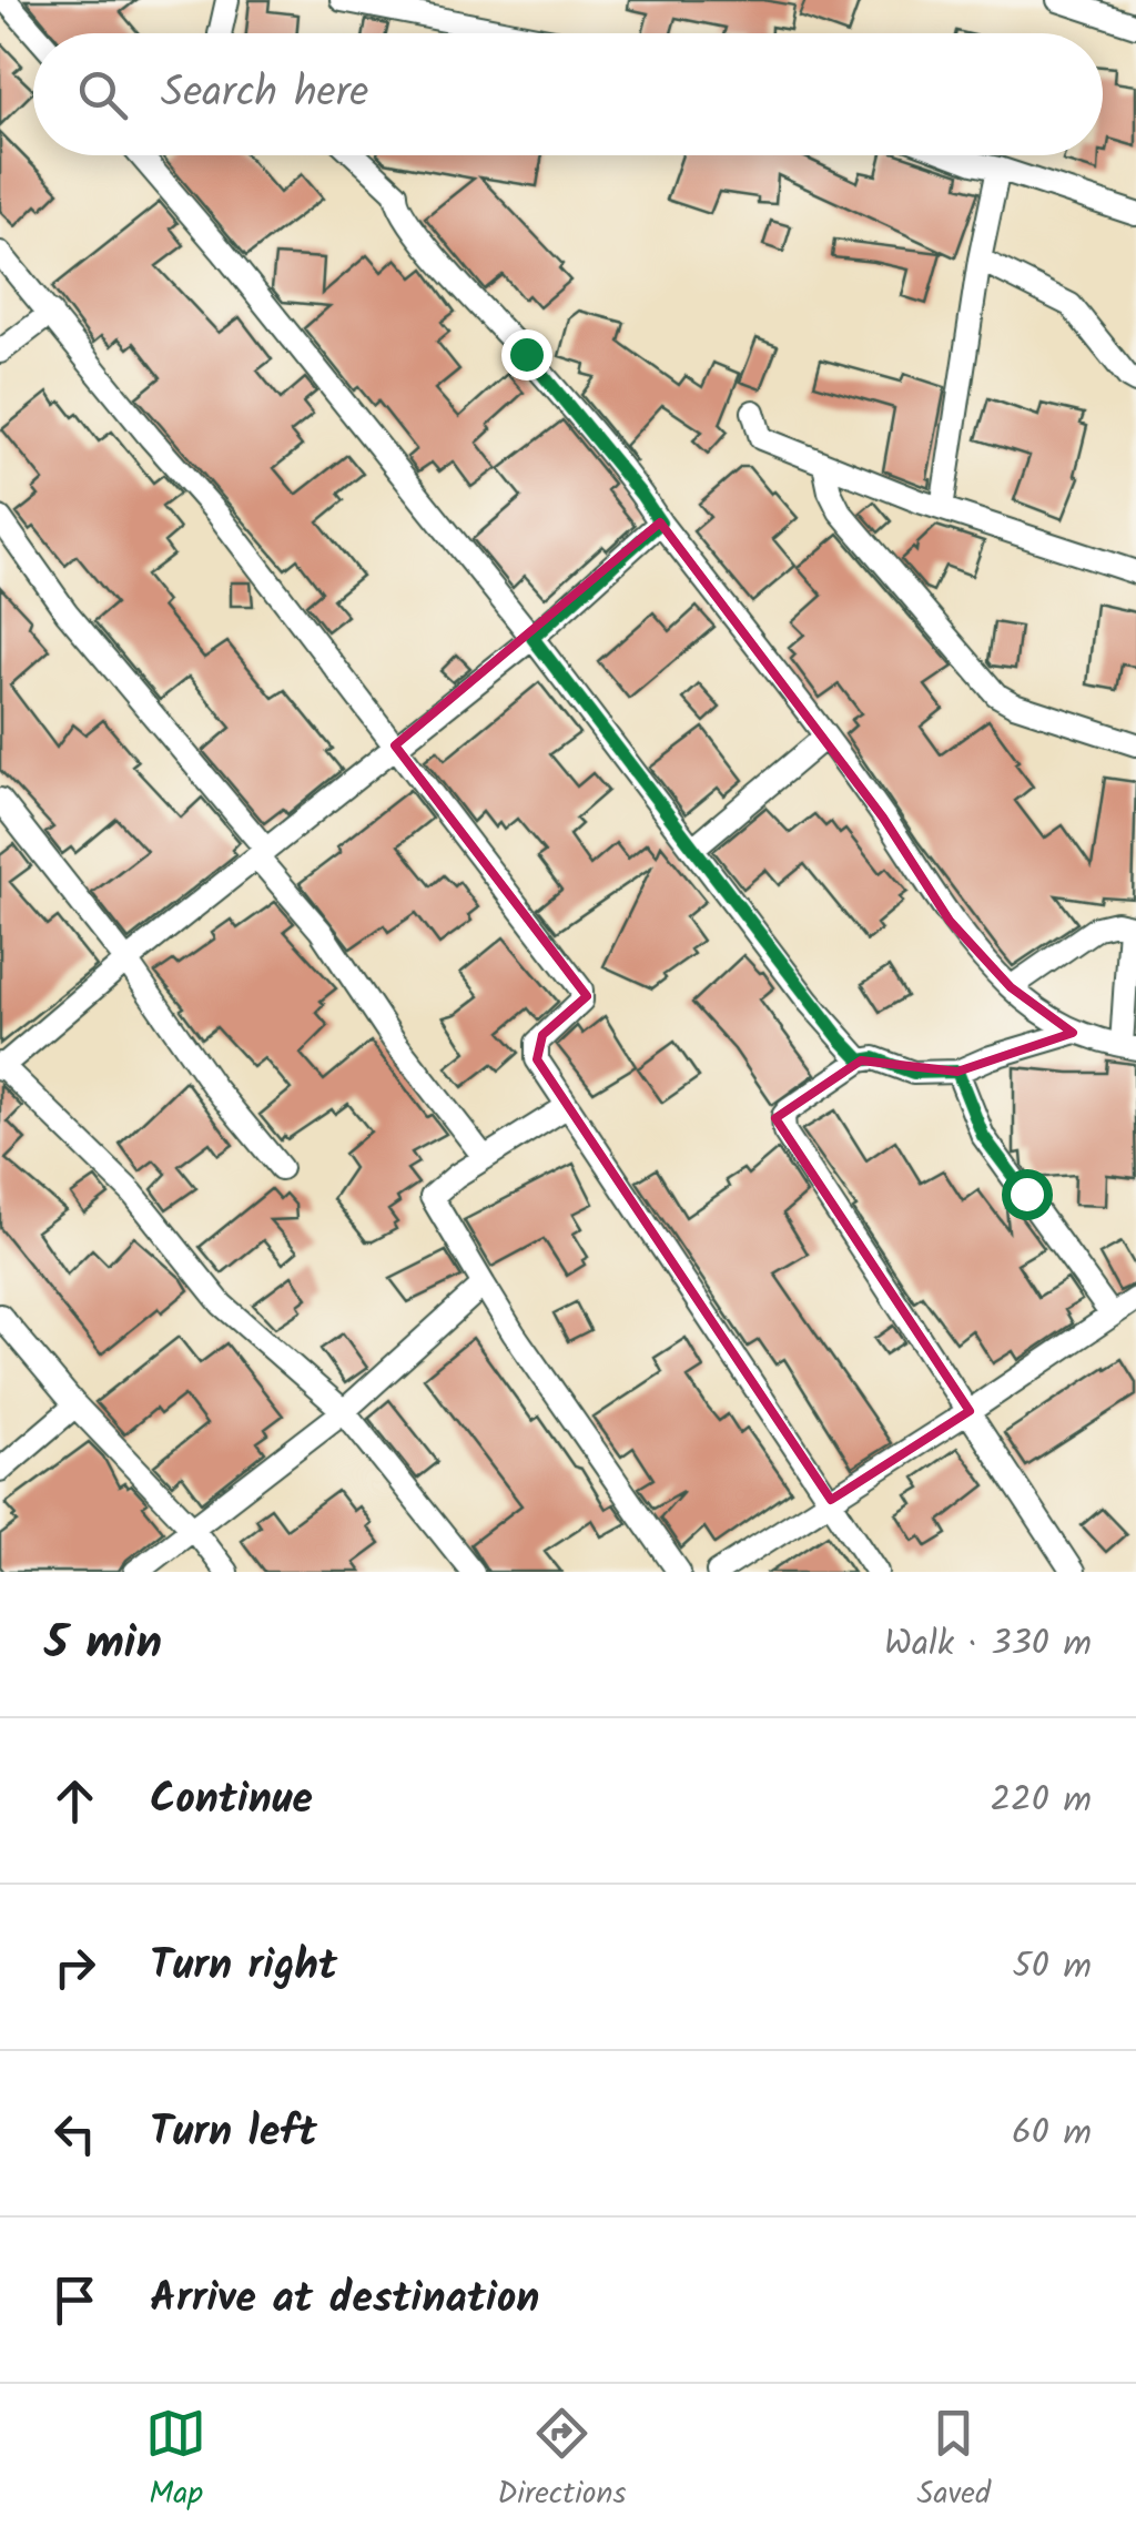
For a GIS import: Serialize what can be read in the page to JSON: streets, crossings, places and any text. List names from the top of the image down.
{
  "page": {
    "search": "Search here",
    "heading": ["5 min", "Walk · 330 m"],
    "list": [
      ["Continue", "220 m"],
      ["Turn right", "50 m"],
      ["Turn left", "60 m"],
      "Arrive at destination"
    ],
    "nav": ["Map", "Directions", "Saved"]
  }
}
